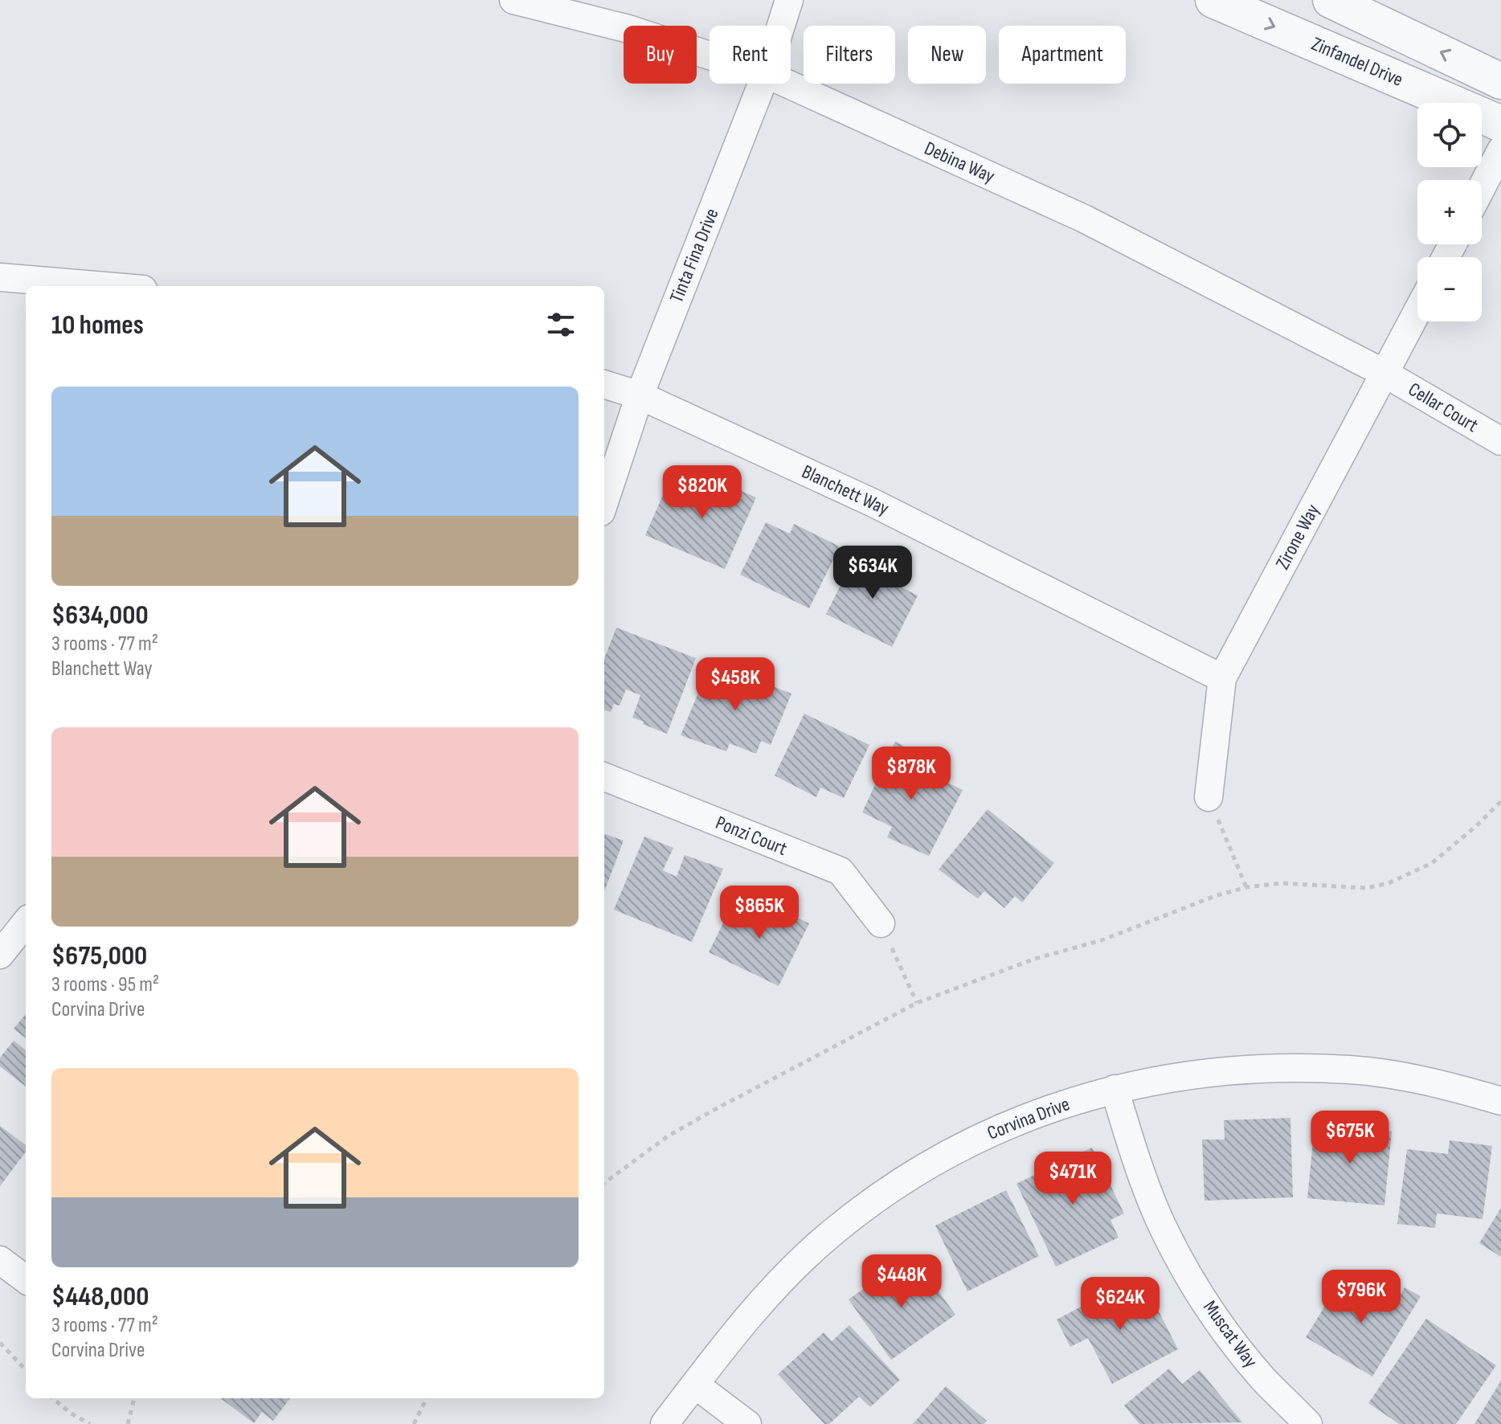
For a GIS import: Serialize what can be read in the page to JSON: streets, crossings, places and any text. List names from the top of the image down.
{
  "streets": {
    "street": [
      "Zinfandel Drive",
      "Debina Way",
      "Tinta Fina Drive",
      "Cellar Court",
      "Blanchett Way",
      "Zirone Way",
      "Ponzi Court",
      "Corvina Drive",
      "Muscat Way"
    ]
  },
  "crossings": [
    ["Debina Way", "Cellar Court"],
    ["Debina Way", "Zirone Way"],
    ["Tinta Fina Drive", "Blanchett Way"],
    ["Cellar Court", "Zirone Way"],
    ["Blanchett Way", "Zirone Way"],
    ["Corvina Drive", "Muscat Way"]
  ],
  "page": {
    "chip": [
      "Buy",
      "Rent",
      "Filters",
      "New",
      "Apartment"
    ],
    "map_buttons": ["+", "−"],
    "heading": "10 homes",
    "list": [
      {
        "name": "$634,000",
        "note": "3 rooms · 77 m² · Blanchett Way"
      },
      {
        "name": "$675,000",
        "note": "3 rooms · 95 m² · Corvina Drive"
      },
      {
        "name": "$448,000",
        "note": "3 rooms · 77 m² · Corvina Drive"
      }
    ],
    "price": [
      "$820K",
      "$634K",
      "$458K",
      "$878K",
      "$865K",
      "$675K",
      "$471K",
      "$448K",
      "$796K",
      "$624K"
    ]
  }
}
